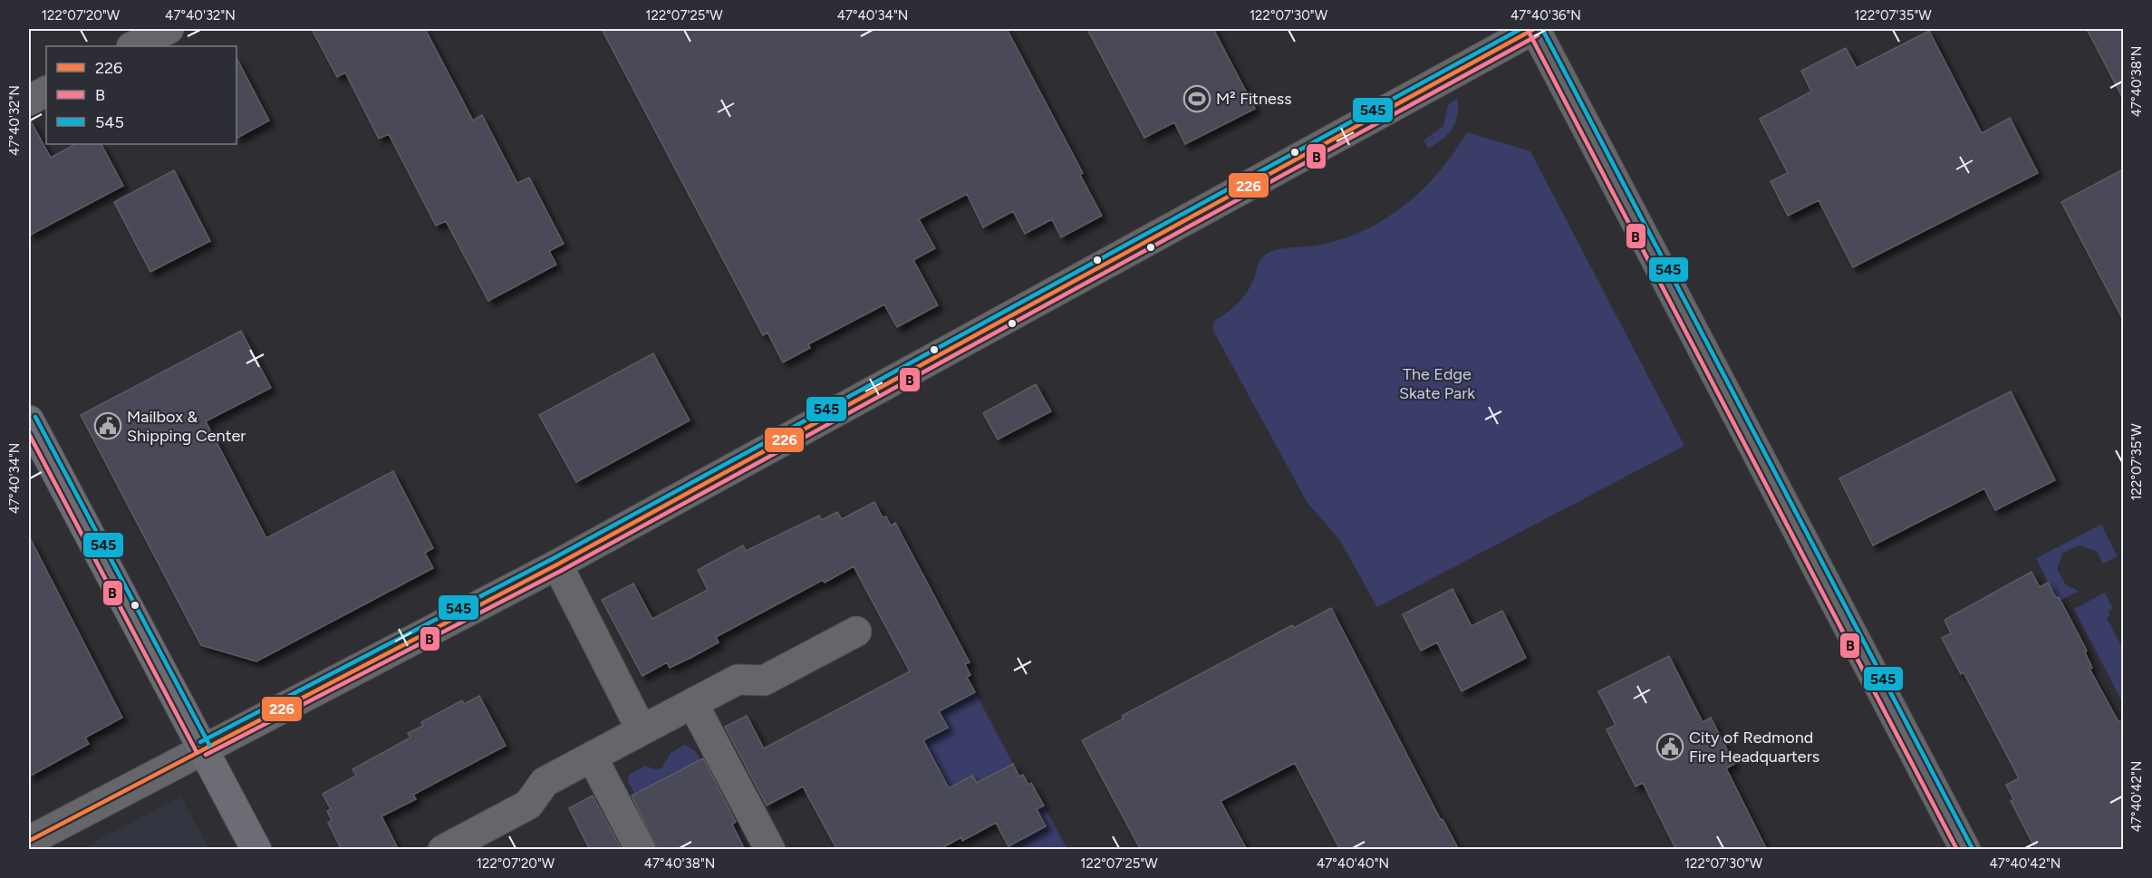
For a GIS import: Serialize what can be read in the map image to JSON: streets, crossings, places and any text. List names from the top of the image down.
{
  "parks": ["The Edge Skate Park"],
  "places": {
    "sports": ["M² Fitness"],
    "public building": ["Mailbox & Shipping Center", "City of Redmond Fire Headquarters"]
  },
  "lines": ["transit line 226", "transit line 545", "transit line B"],
  "legend": ["226", "B", "545"],
  "coordinates": [
    "122°07'20\"W",
    "47°40'32\"N",
    "122°07'25\"W",
    "47°40'34\"N",
    "122°07'30\"W",
    "47°40'36\"N",
    "122°07'35\"W",
    "47°40'38\"N",
    "47°40'42\"N",
    "47°40'40\"N"
  ]
}
